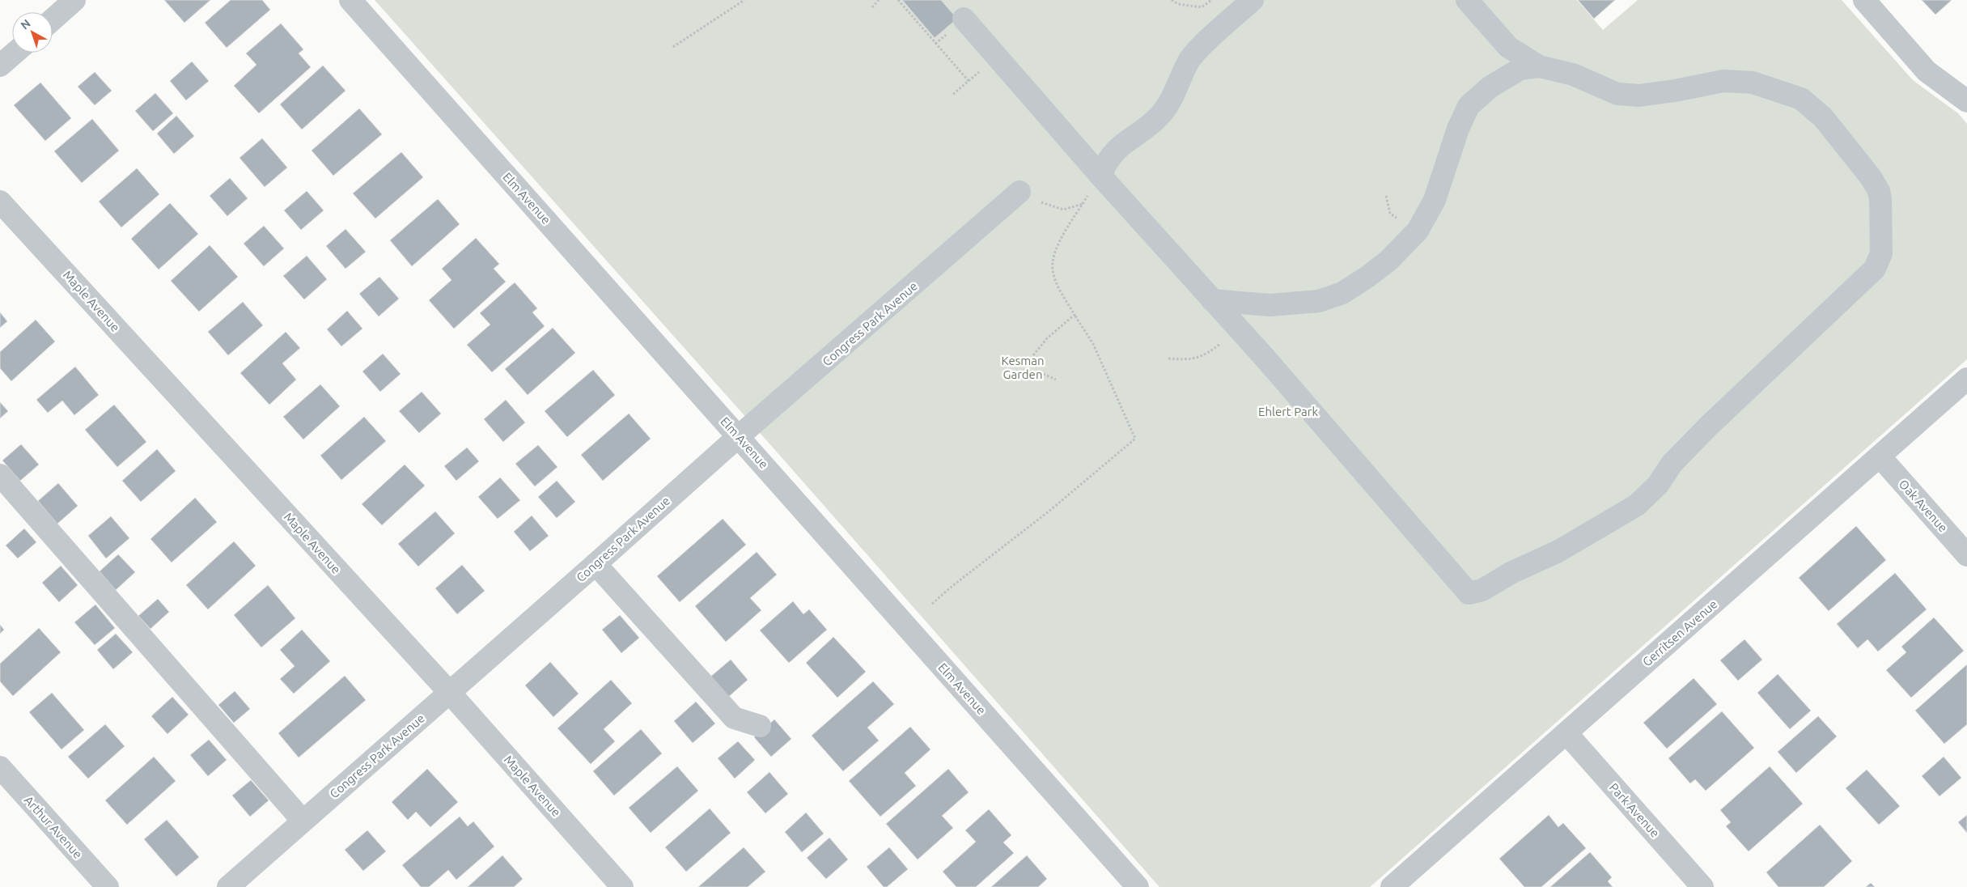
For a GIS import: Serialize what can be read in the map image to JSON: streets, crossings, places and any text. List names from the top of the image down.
{
  "streets": {
    "street": [
      "Elm Avenue",
      "Maple Avenue",
      "Congress Park Avenue",
      "Oak Avenue",
      "Gerritsen Avenue",
      "Park Avenue",
      "Arthur Avenue"
    ]
  },
  "crossings": [
    ["Elm Avenue", "Congress Park Avenue"],
    ["Maple Avenue", "Congress Park Avenue"],
    ["Oak Avenue", "Gerritsen Avenue"],
    ["Gerritsen Avenue", "Park Avenue"]
  ],
  "parks": ["Kesman Garden", "Ehlert Park"],
  "north": "top left"
}
